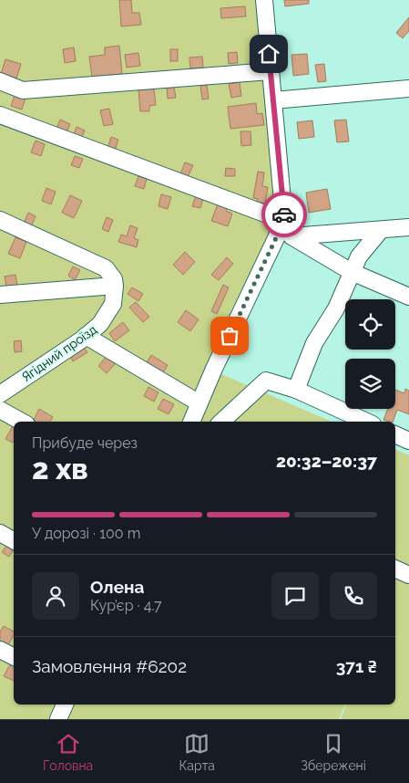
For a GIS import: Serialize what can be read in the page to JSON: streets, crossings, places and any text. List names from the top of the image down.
{
  "streets": {
    "street": ["Ягідний проїзд"]
  },
  "page": {
    "heading": ["2 хв", "Прибуде через", "20:32–20:37"],
    "panel": [
      "Олена",
      "Кур’єр · 4.7",
      "Замовлення #6202",
      "371 ₴"
    ],
    "bar": "У дорозі · 100 m",
    "tabs": ["Головна", "Карта", "Збережені"]
  }
}
